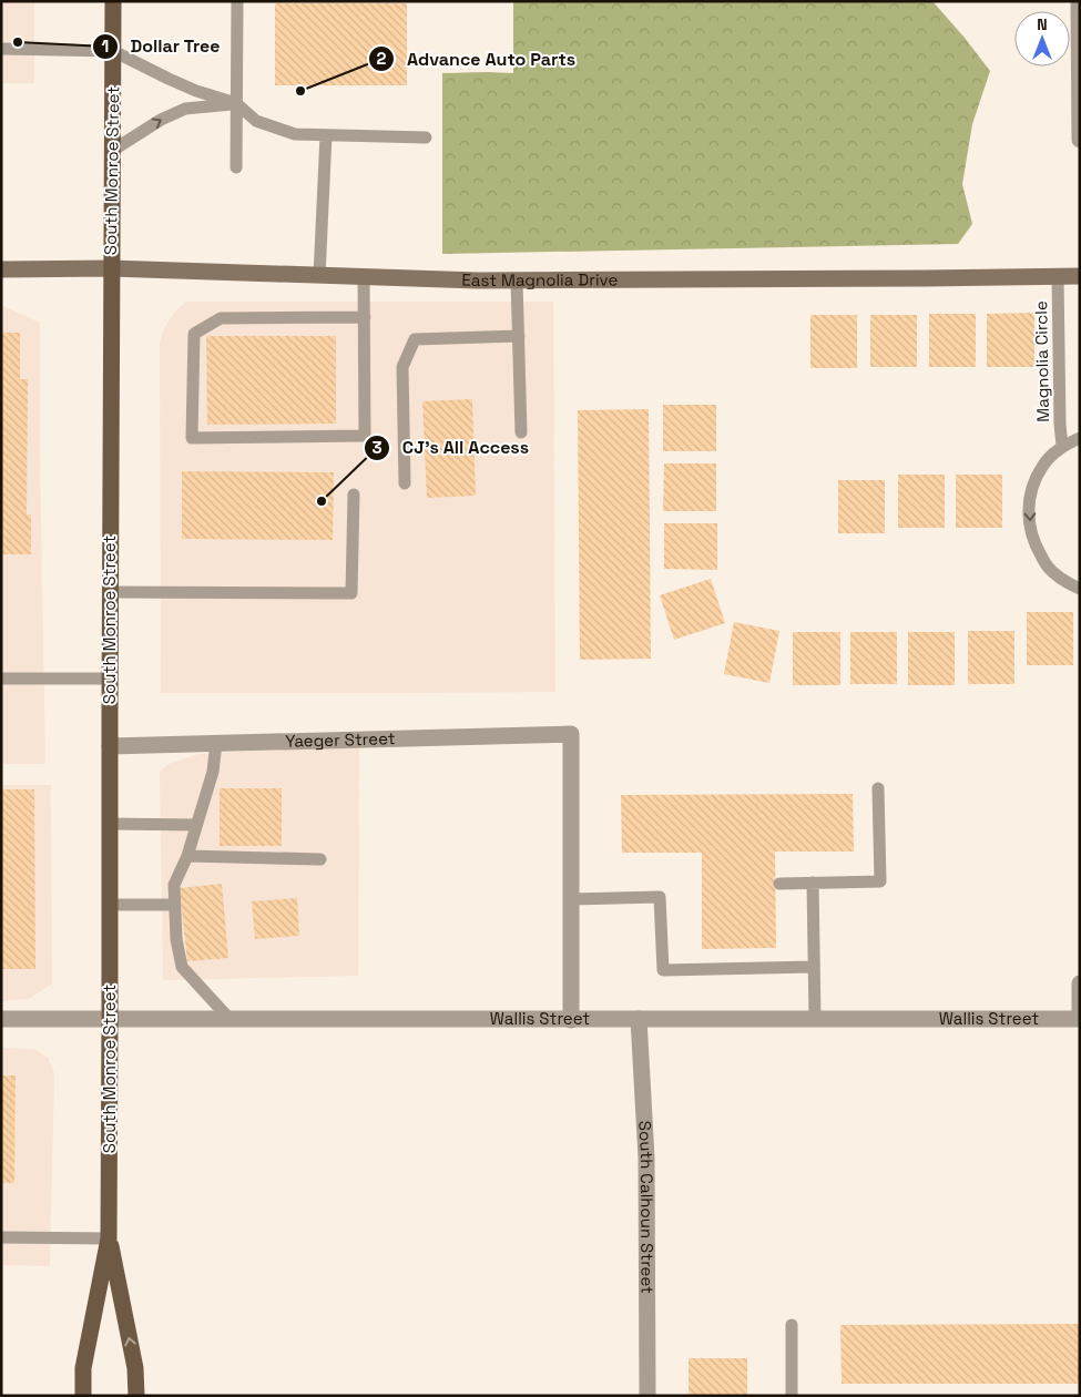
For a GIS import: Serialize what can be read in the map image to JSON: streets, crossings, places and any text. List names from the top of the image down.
{
  "streets": {
    "main road": ["South Monroe Street", "East Magnolia Drive"],
    "street": ["Yaeger Street", "Wallis Street", "South Calhoun Street"],
    "lane": ["Magnolia Circle"]
  },
  "crossings": [
    ["South Monroe Street", "East Magnolia Drive"],
    ["South Monroe Street", "Yaeger Street"],
    ["South Monroe Street", "Wallis Street"],
    ["East Magnolia Drive", "Magnolia Circle"],
    ["Wallis Street", "South Calhoun Street"]
  ],
  "places": ["Dollar Tree", "Advance Auto Parts", "CJ's All Access"],
  "north": "top"
}
